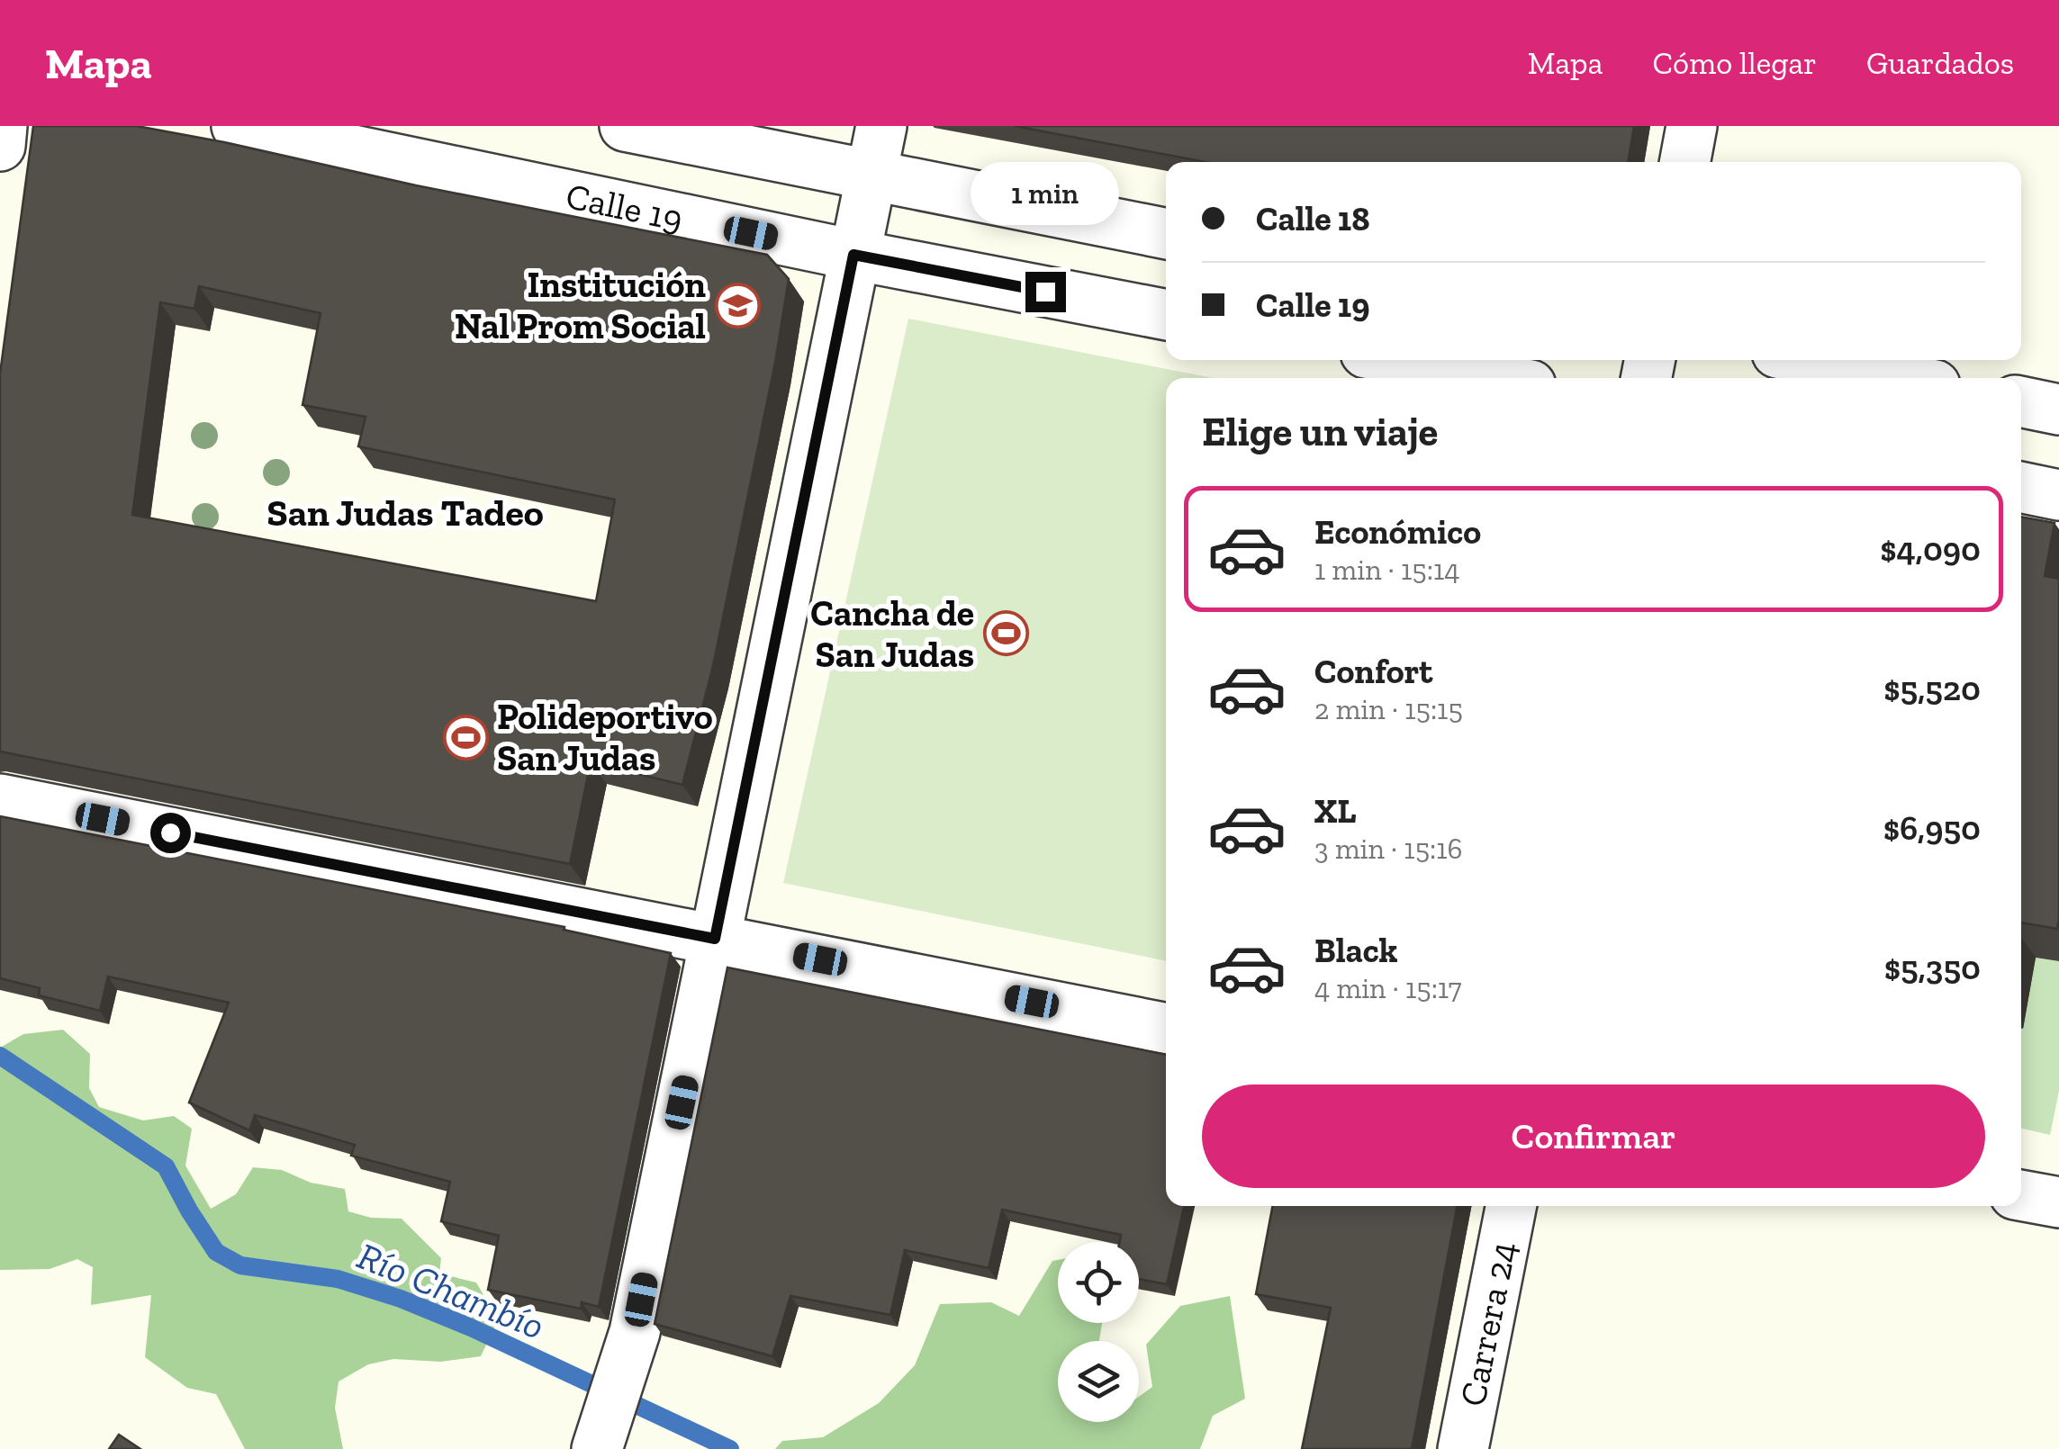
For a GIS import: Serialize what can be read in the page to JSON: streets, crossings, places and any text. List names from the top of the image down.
{
  "streets": {
    "street": ["Calle 19", "Carrera 24"]
  },
  "districts": ["San Judas Tadeo"],
  "water": ["Río Chambío"],
  "places": {
    "school or university": ["Institución Nal Prom Social"],
    "sports": ["Cancha de San Judas", "Polideportivo San Judas"]
  },
  "page": {
    "header": "Mapa",
    "nav": ["Mapa", "Cómo llegar", "Guardados"],
    "bubble": "1 min",
    "banner": ["Calle 18", "Calle 19"],
    "heading": "Elige un viaje",
    "list": [
      {
        "name": "Económico",
        "note": "1 min · 15:14",
        "value": "$4,090"
      },
      {
        "name": "Confort",
        "note": "2 min · 15:15",
        "value": "$5,520"
      },
      {
        "name": "XL",
        "note": "3 min · 15:16",
        "value": "$6,950"
      },
      {
        "name": "Black",
        "note": "4 min · 15:17",
        "value": "$5,350"
      }
    ],
    "buttons": "Confirmar"
  }
}
